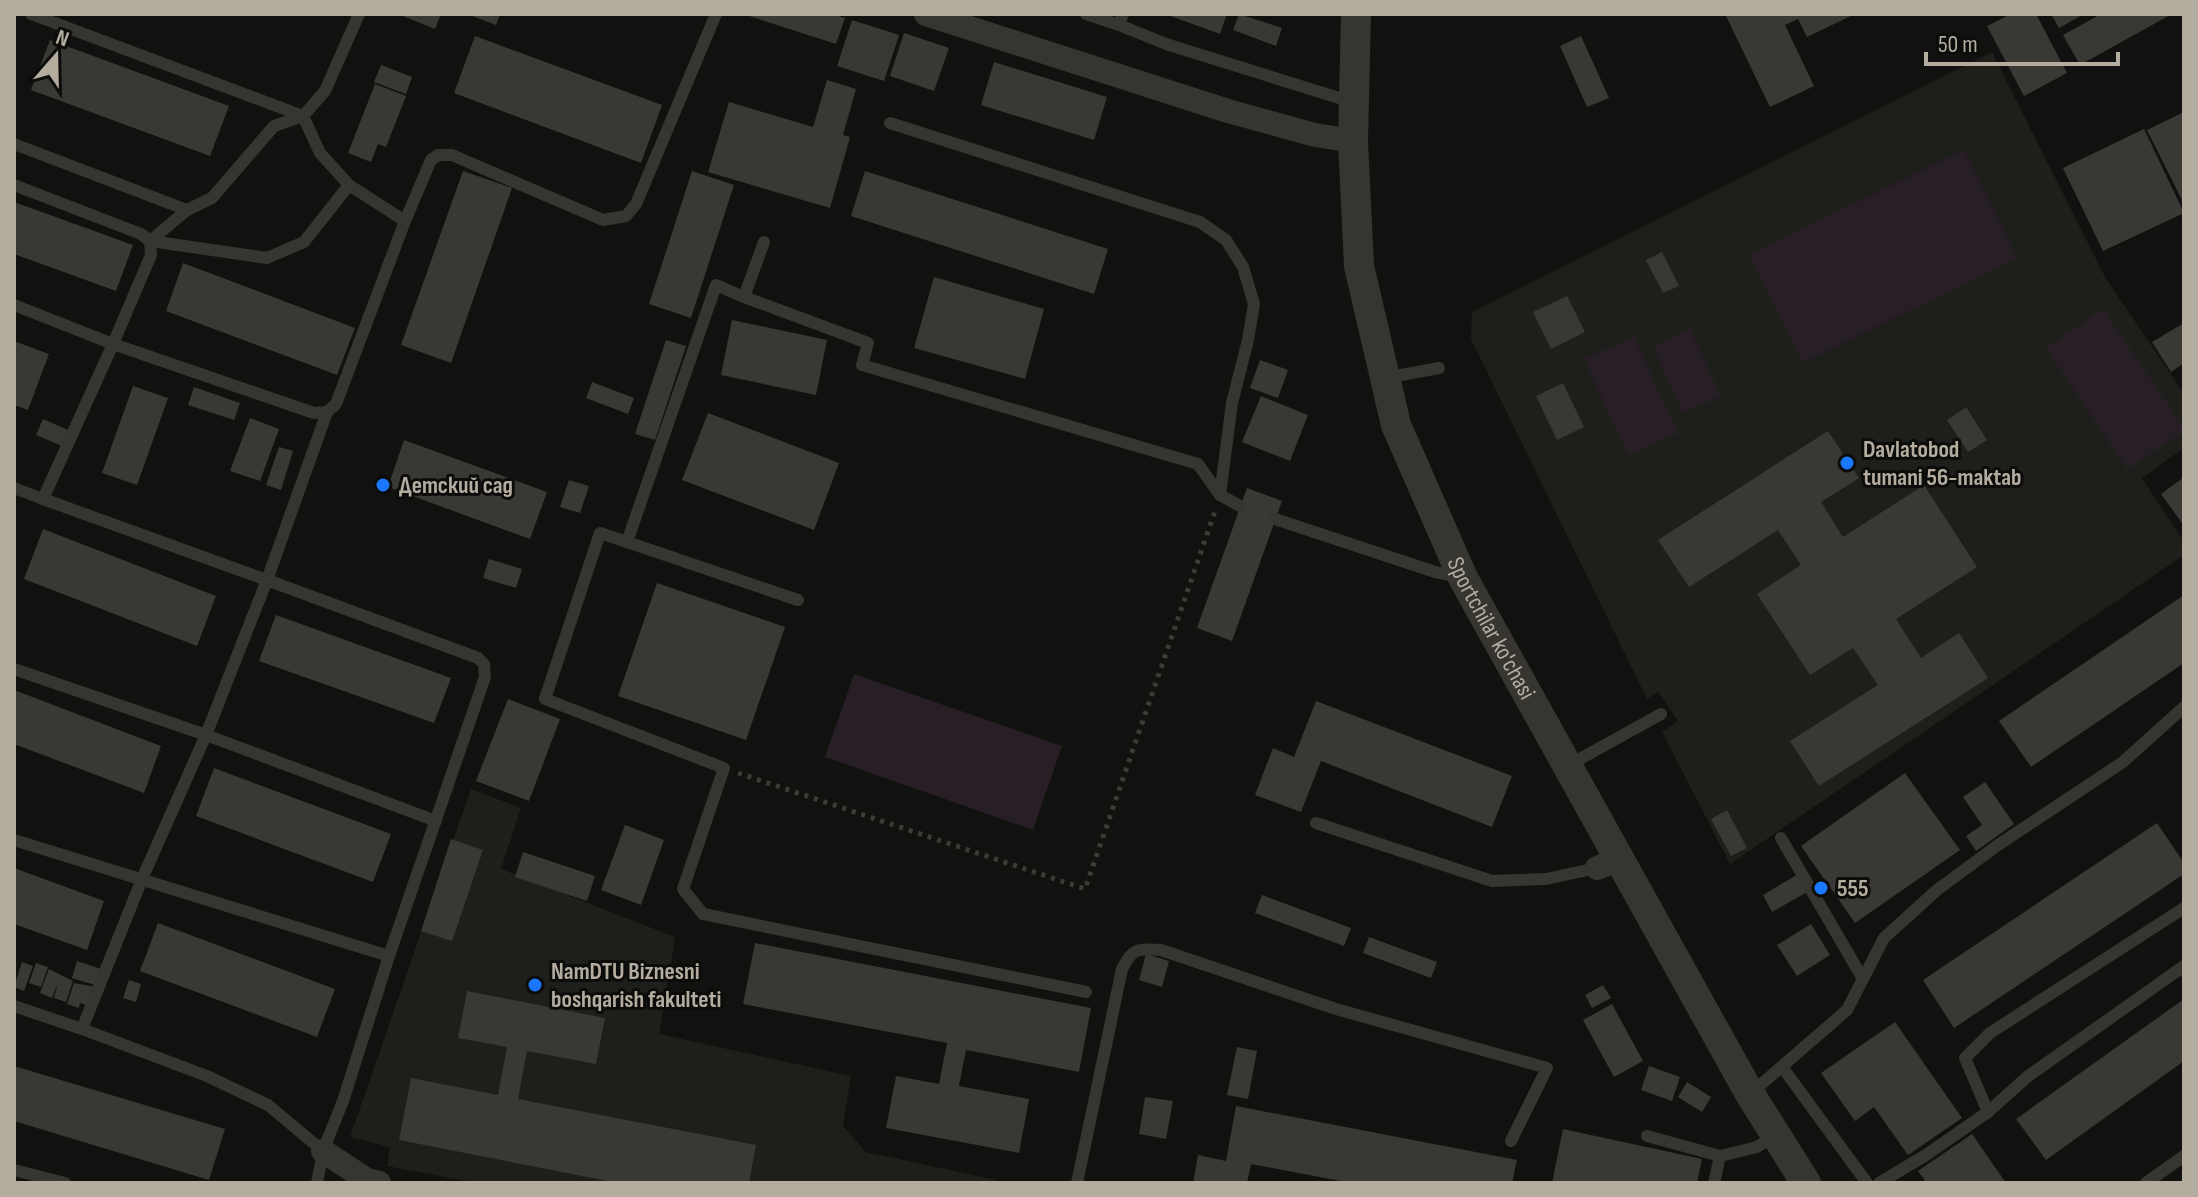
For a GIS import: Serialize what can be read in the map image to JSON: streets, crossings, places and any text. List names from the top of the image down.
{
  "streets": {
    "street": ["Sportchilar ko'chasi"]
  },
  "places": [
    "Davlatobod tumani 56-maktab",
    "Детский сад",
    "555",
    "NamDTU Biznesni boshqarish fakulteti"
  ],
  "scale_bar": "50 m",
  "north": "top"
}
